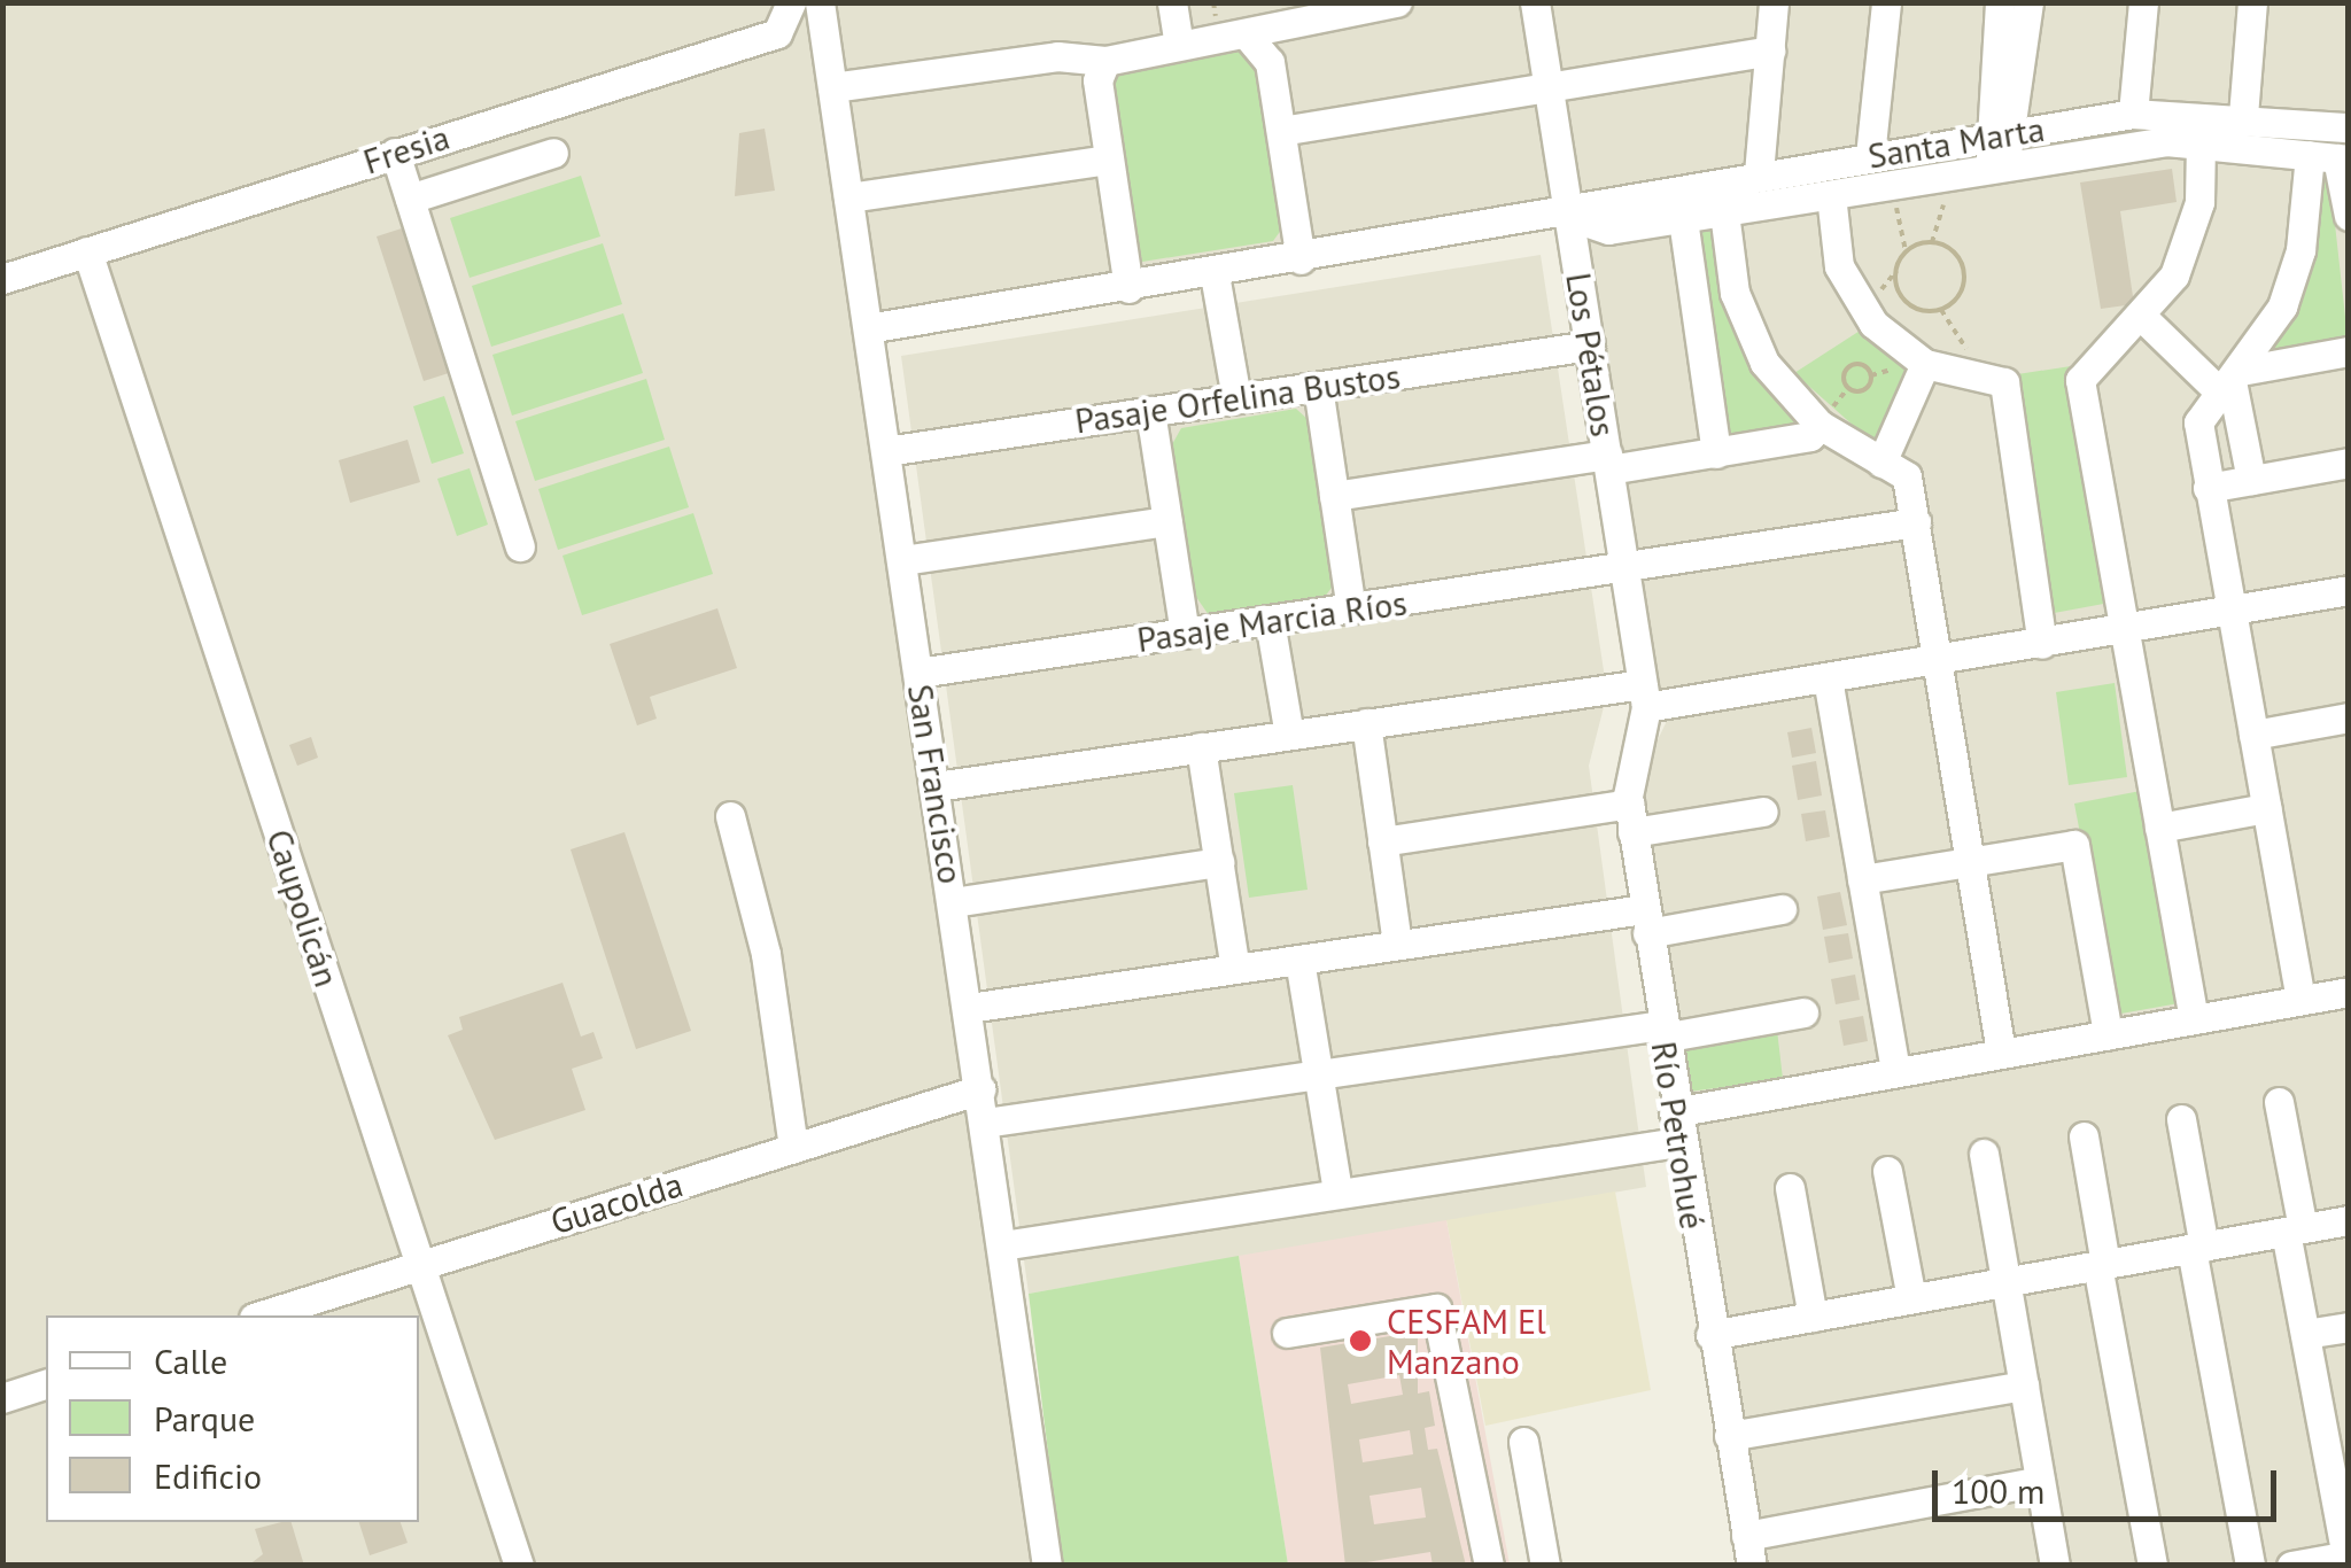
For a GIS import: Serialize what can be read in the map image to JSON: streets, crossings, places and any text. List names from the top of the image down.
{
  "streets": {
    "street": [
      "Santa Marta",
      "Fresia",
      "Los Pétalos",
      "Pasaje Orfelina Bustos",
      "Pasaje Marcia Ríos",
      "San Francisco",
      "Caupolicán",
      "Río Petrohué",
      "Guacolda"
    ]
  },
  "crossings": [
    ["Santa Marta", "Los Pétalos"],
    ["Santa Marta", "San Francisco"],
    ["Fresia", "Caupolicán"],
    ["Los Pétalos", "Pasaje Orfelina Bustos"],
    ["Los Pétalos", "Pasaje Marcia Ríos"],
    ["Los Pétalos", "Río Petrohué"],
    ["Pasaje Orfelina Bustos", "San Francisco"],
    ["Pasaje Marcia Ríos", "San Francisco"],
    ["San Francisco", "Guacolda"],
    ["Caupolicán", "Guacolda"]
  ],
  "places": ["CESFAM El Manzano"],
  "legend": ["Calle", "Parque", "Edificio"],
  "scale_bar": "100 m"
}
